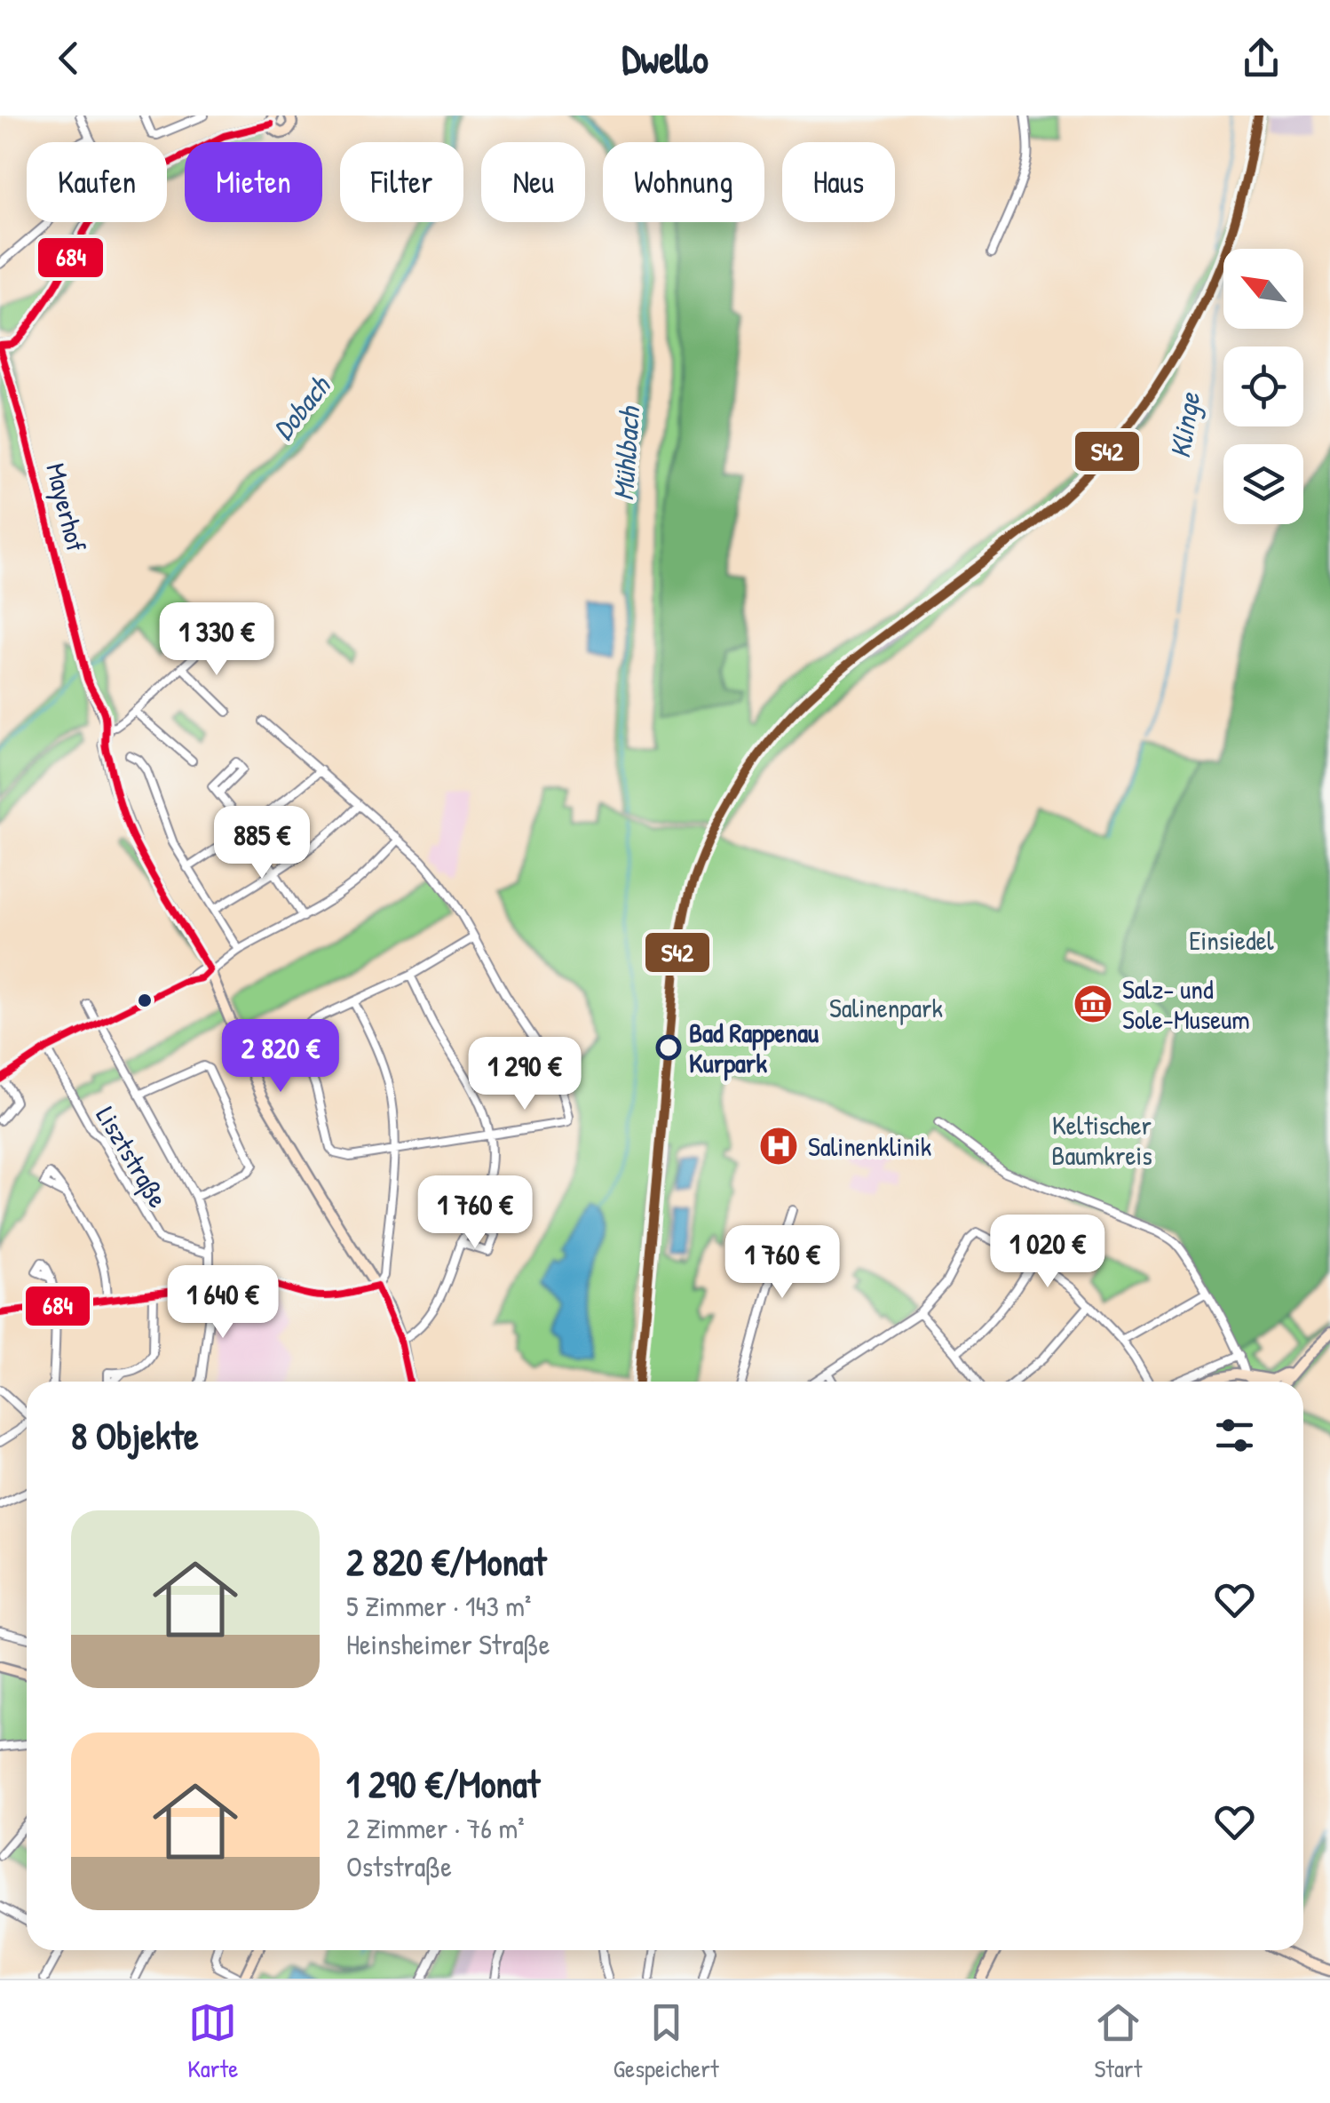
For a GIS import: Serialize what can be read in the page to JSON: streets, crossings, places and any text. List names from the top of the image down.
{
  "streets": {
    "street": ["Mayerhof", "Lisztstraße"]
  },
  "water": ["Dobach", "Klinge", "Mühlbach"],
  "parks": ["Einsiedel", "Salinenpark", "Keltischer Baumkreis"],
  "places": {
    "museum": ["Salz- und Sole-Museum"],
    "other": ["Bad Rappenau Kurpark"],
    "hospital": ["Salinenklinik"]
  },
  "lines": ["transit line S42", "transit line 684"],
  "north": "top left",
  "page": {
    "header": "Dwello",
    "chip": [
      "Kaufen",
      "Mieten",
      "Filter",
      "Neu",
      "Wohnung",
      "Haus"
    ],
    "price": [
      "1 330 €",
      "885 €",
      "2 820 €",
      "1 290 €",
      "1 760 €",
      "1 020 €",
      "1 760 €",
      "1 640 €"
    ],
    "heading": "8 Objekte",
    "list": [
      {
        "name": "2 820 €/Monat",
        "note": "5 Zimmer · 143 m² · Heinsheimer Straße"
      },
      {
        "name": "1 290 €/Monat",
        "note": "2 Zimmer · 76 m² · Oststraße"
      }
    ],
    "tabs": ["Karte", "Gespeichert", "Start"]
  }
}
